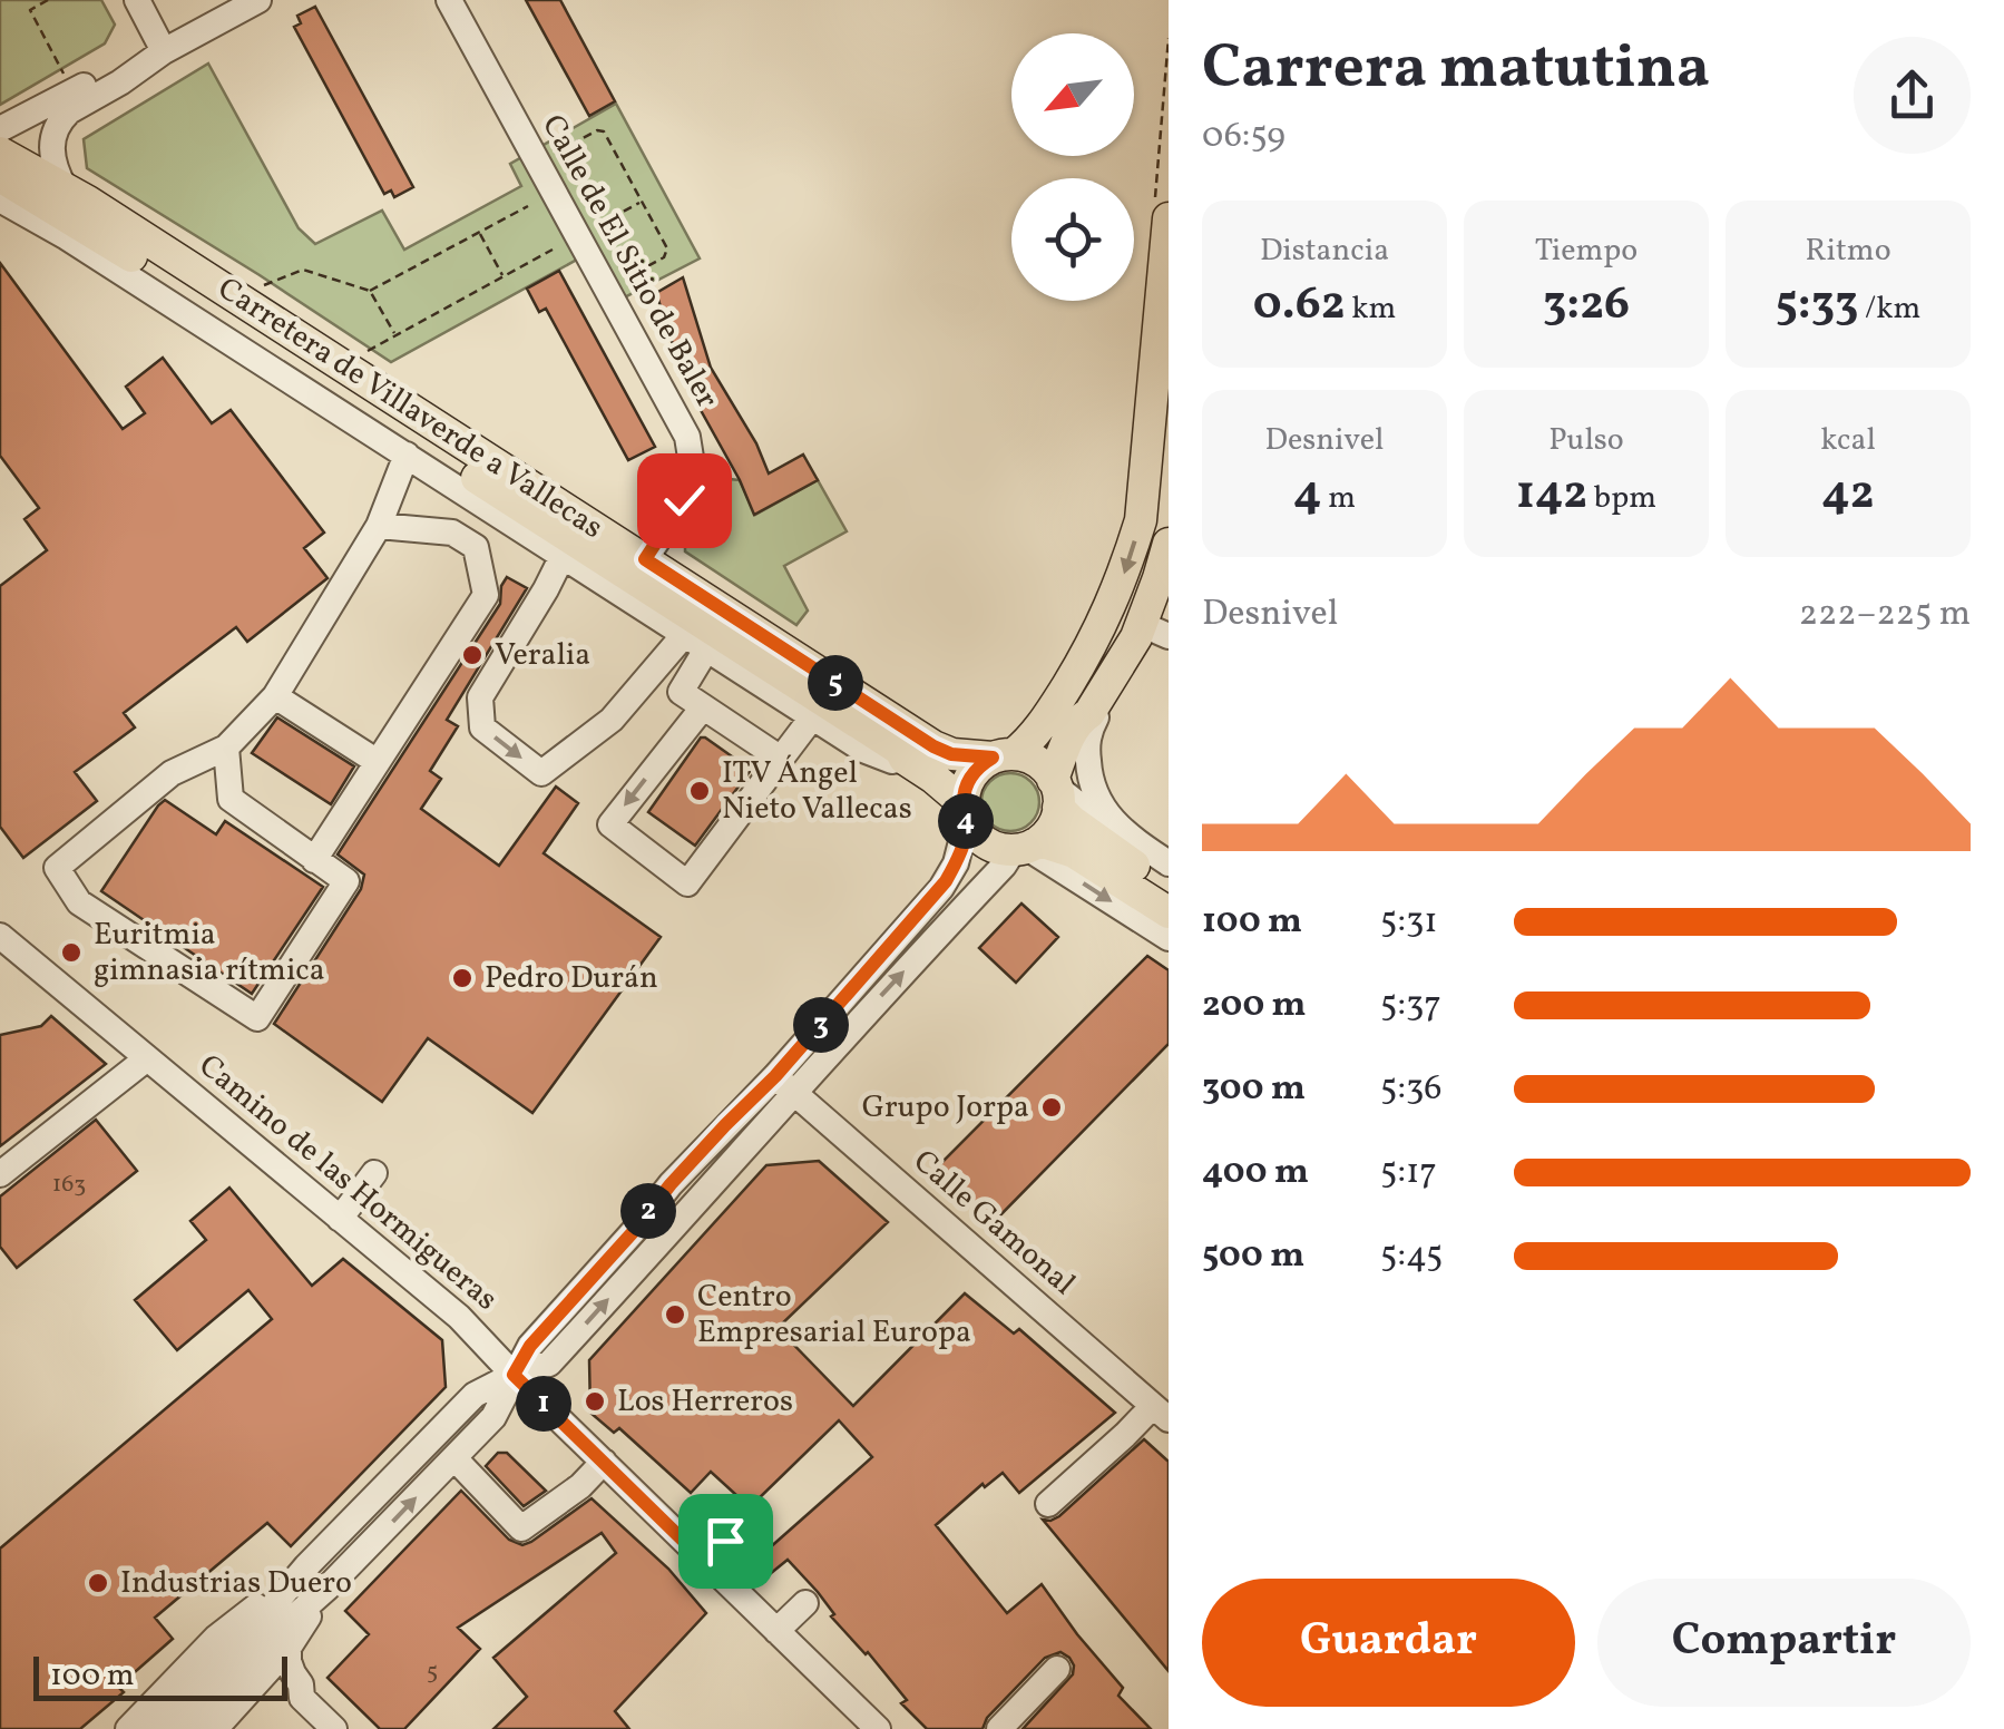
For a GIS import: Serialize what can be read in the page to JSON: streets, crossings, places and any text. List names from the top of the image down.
{
  "streets": {
    "main road": ["Carretera de Villaverde a Vallecas"],
    "street": ["Calle de El Sitio de Baler", "Camino de las Hormigueras", "Calle Gamonal"]
  },
  "crossings": [
    ["Calle de El Sitio de Baler", "Carretera de Villaverde a Vallecas"]
  ],
  "places": [
    "Veralia",
    "ITV Ángel Nieto Vallecas",
    "Euritmia gimnasia rítmica",
    "Pedro Durán",
    "Grupo Jorpa",
    "Centro Empresarial Europa",
    "Los Herreros",
    "Industrias Duero"
  ],
  "house_numbers": ["163", "5"],
  "scale_bar": "100 m",
  "north": "bottom left",
  "page": {
    "heading": ["Carrera matutina", "06:59"],
    "stats": [
      ["Distancia", "0.62 km"],
      ["Tiempo", "3:26"],
      ["Ritmo", "5:33 /km"],
      ["Desnivel", "4 m"],
      ["Pulso", "142 bpm"],
      ["kcal", "42"]
    ],
    "chart": ["Desnivel", "222–225 m"],
    "pins": [
      "5",
      "4",
      "3",
      "2",
      "1"
    ],
    "list": [
      {
        "name": "100 m",
        "note": "5:31"
      },
      {
        "name": "200 m",
        "note": "5:37"
      },
      {
        "name": "300 m",
        "note": "5:36"
      },
      {
        "name": "400 m",
        "note": "5:17"
      },
      {
        "name": "500 m",
        "note": "5:45"
      }
    ],
    "buttons": ["Guardar", "Compartir"],
    "scale": "100 m"
  }
}
